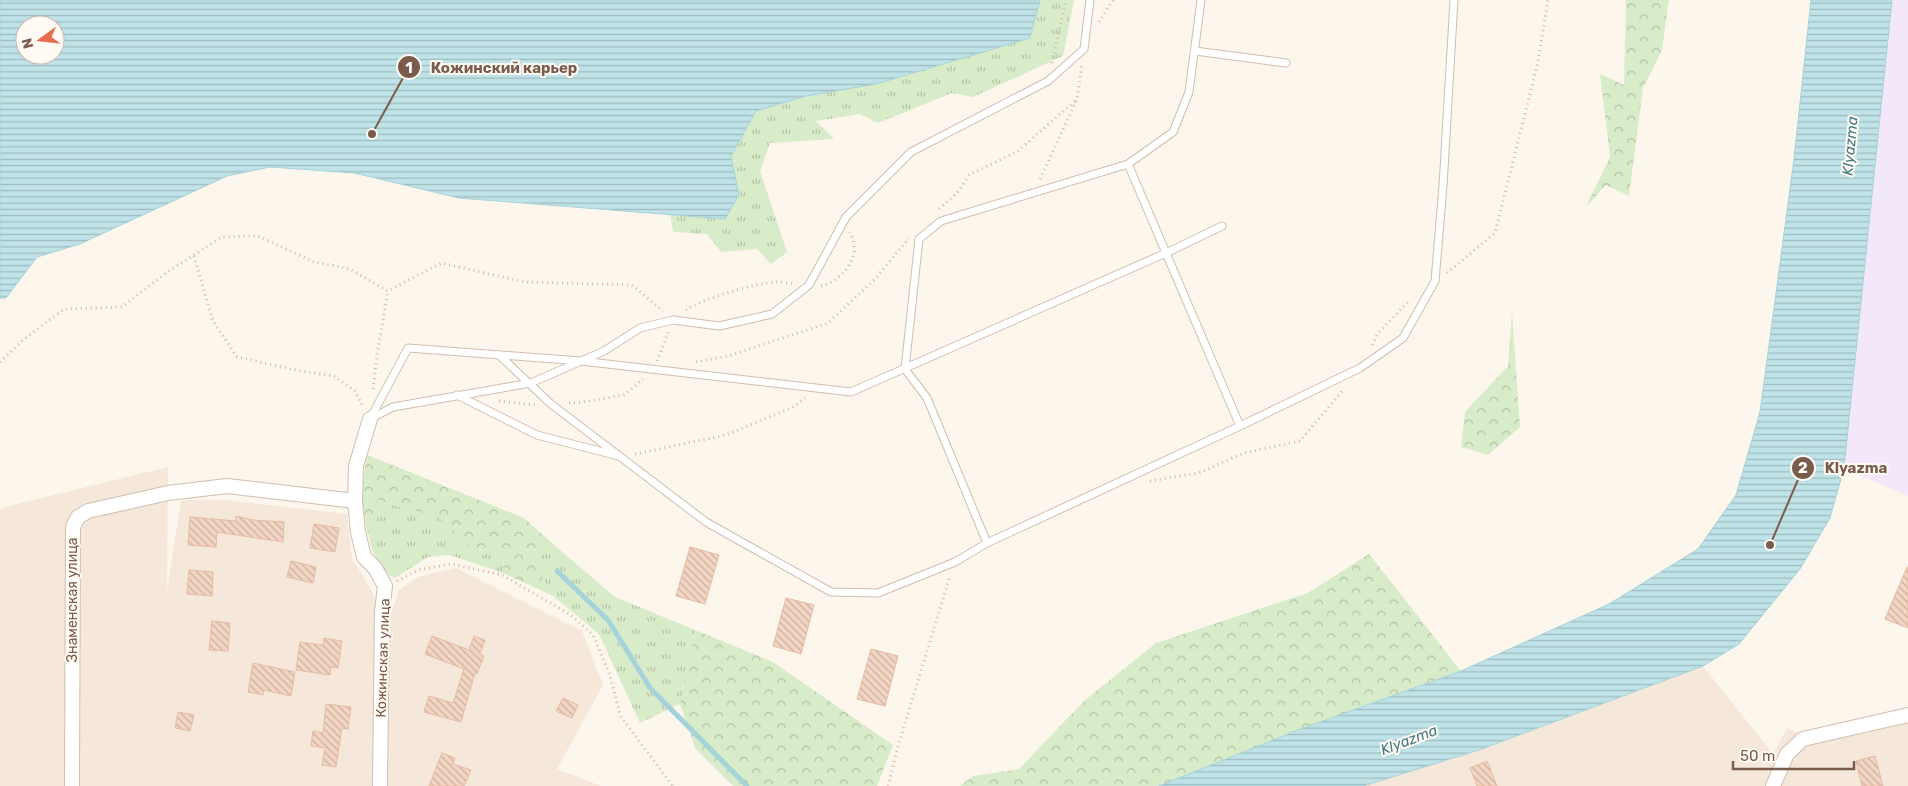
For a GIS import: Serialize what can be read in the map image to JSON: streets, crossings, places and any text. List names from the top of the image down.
{
  "streets": {
    "street": ["Знаменская улица", "Кожинская улица"]
  },
  "crossings": [
    ["Знаменская улица", "Кожинская улица"]
  ],
  "water": ["Klyazma"],
  "places": ["Кожинский карьер", "Klyazma"],
  "scale_bar": "50 m",
  "north": "left"
}
